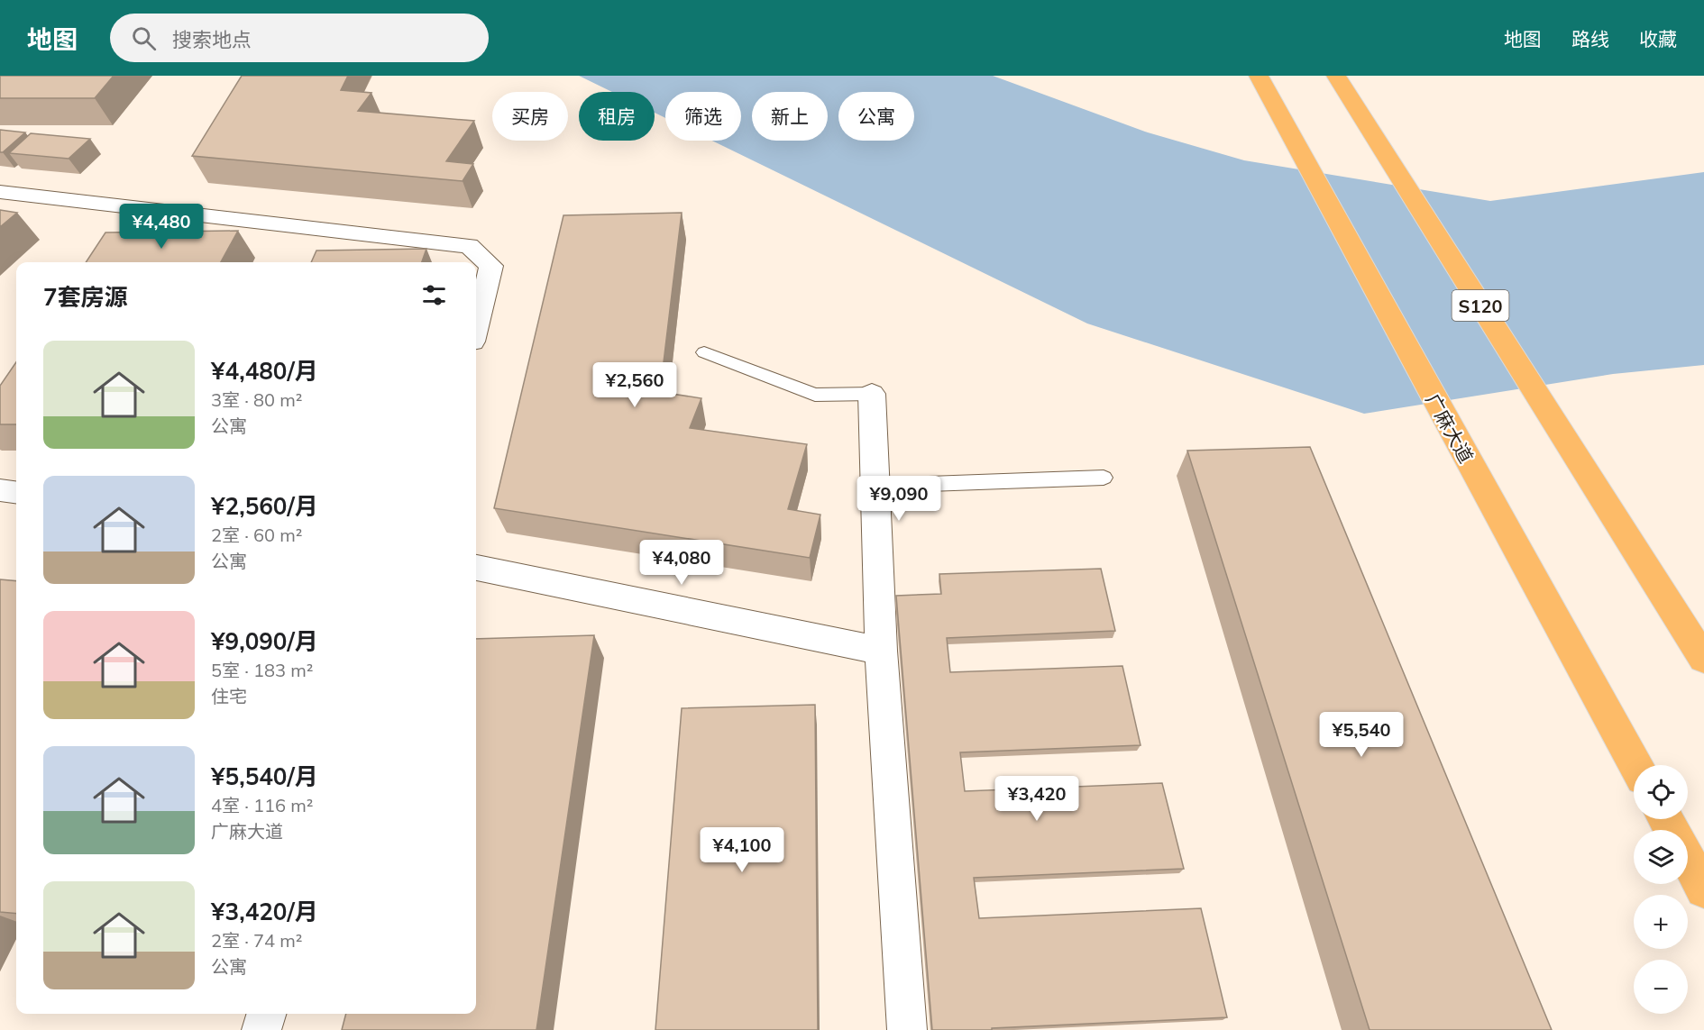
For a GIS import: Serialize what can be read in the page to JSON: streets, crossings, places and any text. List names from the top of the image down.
{
  "streets": {
    "main road": ["S120", "广麻大道"]
  },
  "page": {
    "header": "地图",
    "search": "搜索地点",
    "nav": ["地图", "路线", "收藏"],
    "chip": [
      "买房",
      "租房",
      "筛选",
      "新上",
      "公寓"
    ],
    "price": [
      "¥4,480",
      "¥2,560",
      "¥9,090",
      "¥4,080",
      "¥5,540",
      "¥3,420",
      "¥4,100"
    ],
    "heading": "7套房源",
    "list": [
      {
        "name": "¥4,480/月",
        "note": "3室 · 80 m² · 公寓"
      },
      {
        "name": "¥2,560/月",
        "note": "2室 · 60 m² · 公寓"
      },
      {
        "name": "¥9,090/月",
        "note": "5室 · 183 m² · 住宅"
      },
      {
        "name": "¥5,540/月",
        "note": "4室 · 116 m² · 广麻大道"
      },
      {
        "name": "¥3,420/月",
        "note": "2室 · 74 m² · 公寓"
      }
    ],
    "map_buttons": ["+", "−"]
  }
}
